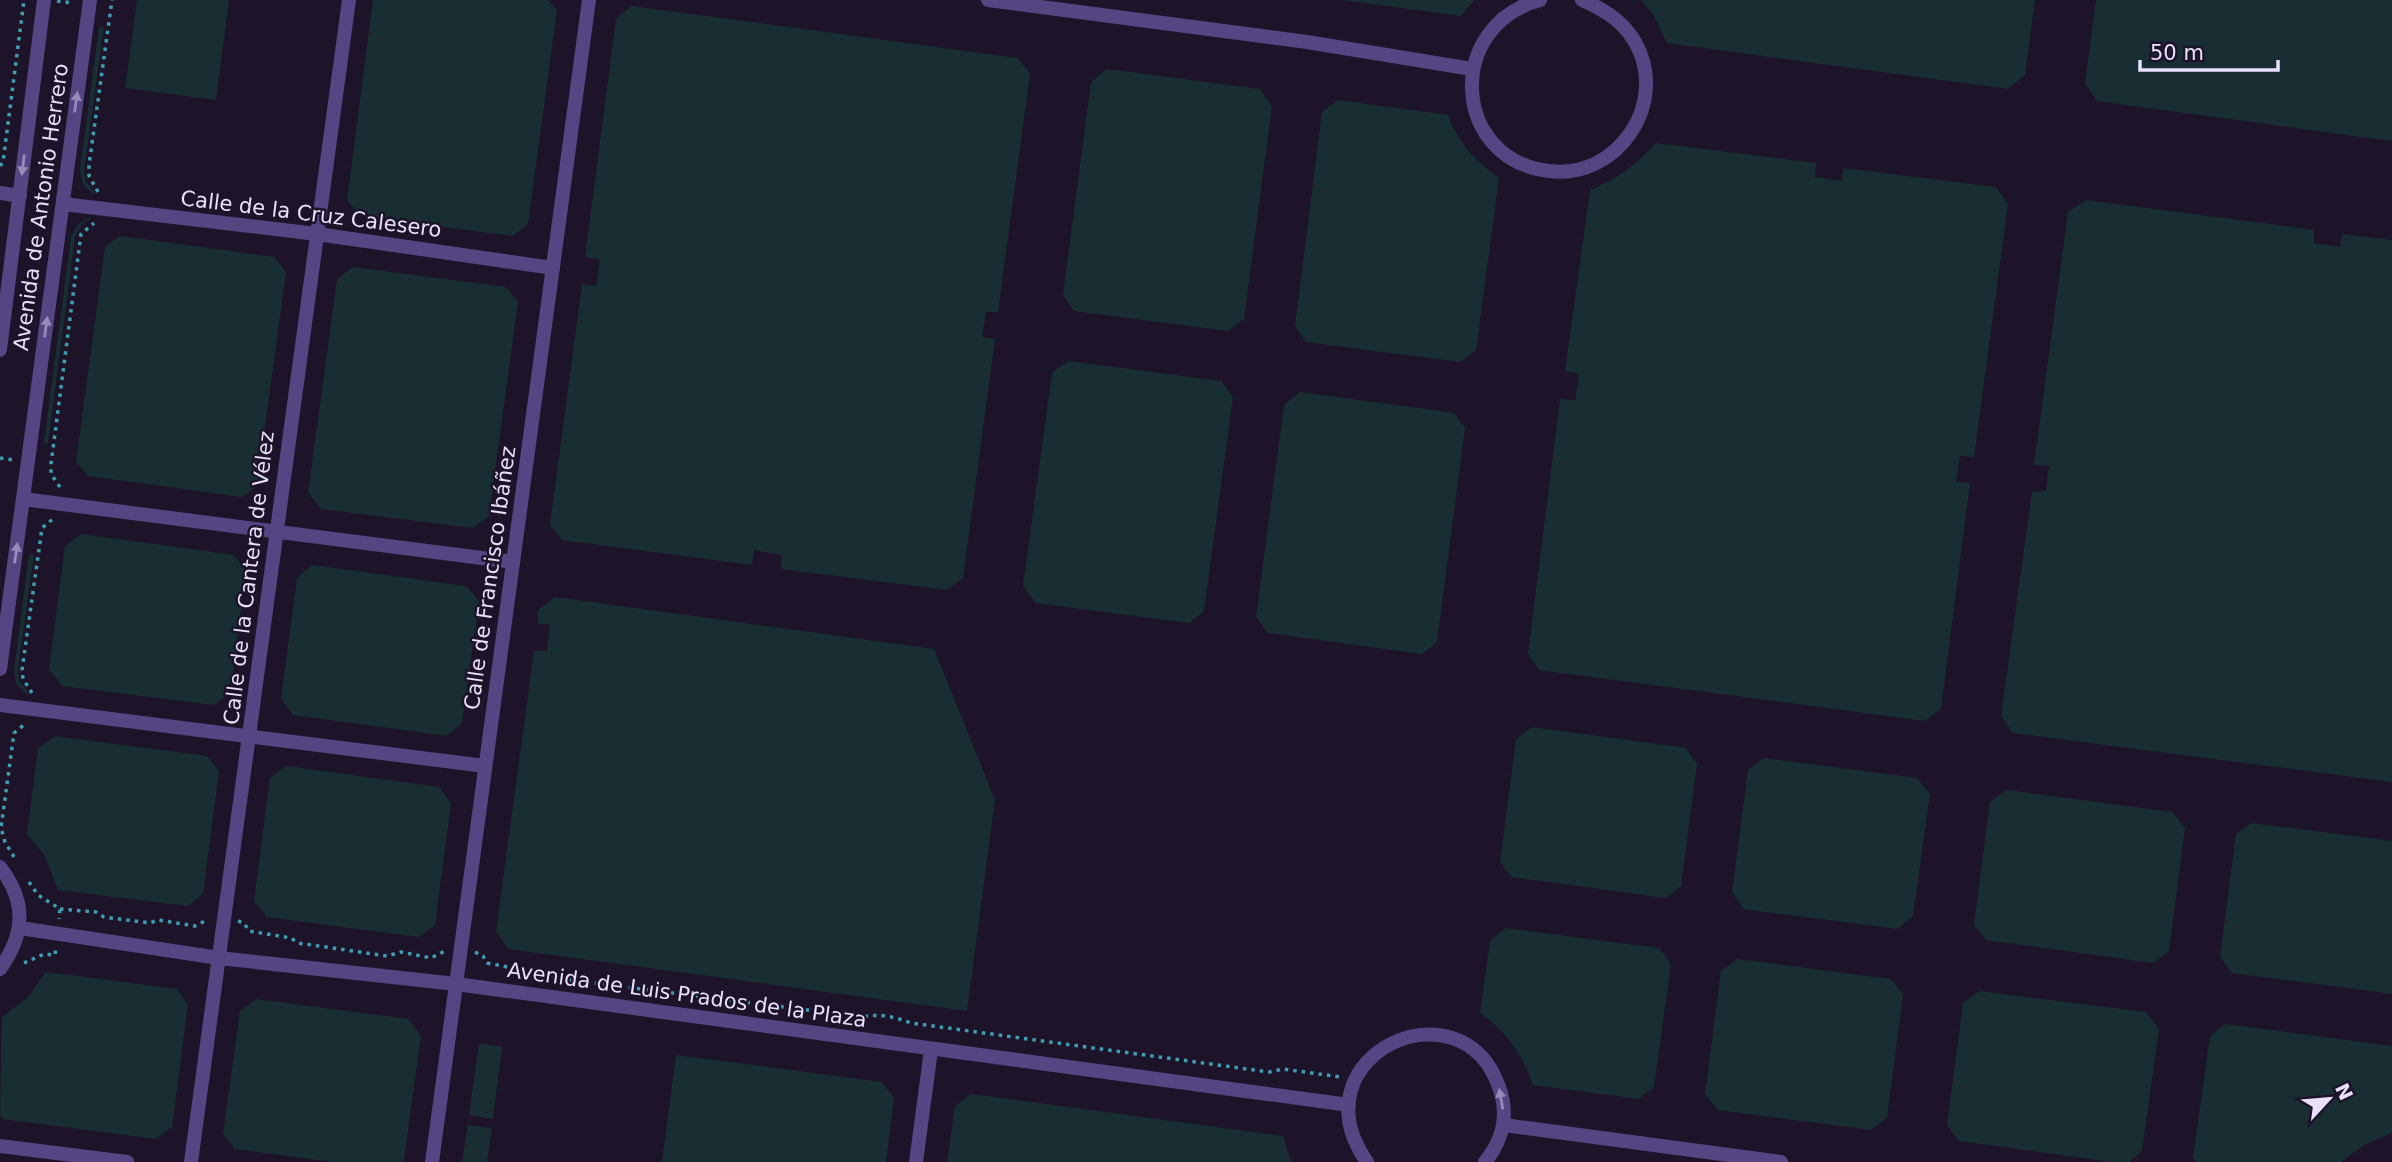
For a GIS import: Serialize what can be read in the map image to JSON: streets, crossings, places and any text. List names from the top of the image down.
{
  "streets": {
    "street": [
      "Avenida de Antonio Herrero",
      "Calle de la Cruz Calesero",
      "Calle de la Cantera de Vélez",
      "Calle de Francisco Ibáñez",
      "Avenida de Luis Prados de la Plaza"
    ]
  },
  "crossings": [
    ["Avenida de Antonio Herrero", "Calle de la Cruz Calesero"],
    ["Calle de la Cruz Calesero", "Calle de la Cantera de Vélez"],
    ["Calle de la Cruz Calesero", "Calle de Francisco Ibáñez"],
    ["Calle de la Cantera de Vélez", "Avenida de Luis Prados de la Plaza"],
    ["Calle de Francisco Ibáñez", "Avenida de Luis Prados de la Plaza"]
  ],
  "scale_bar": "50 m",
  "north": "top right"
}
